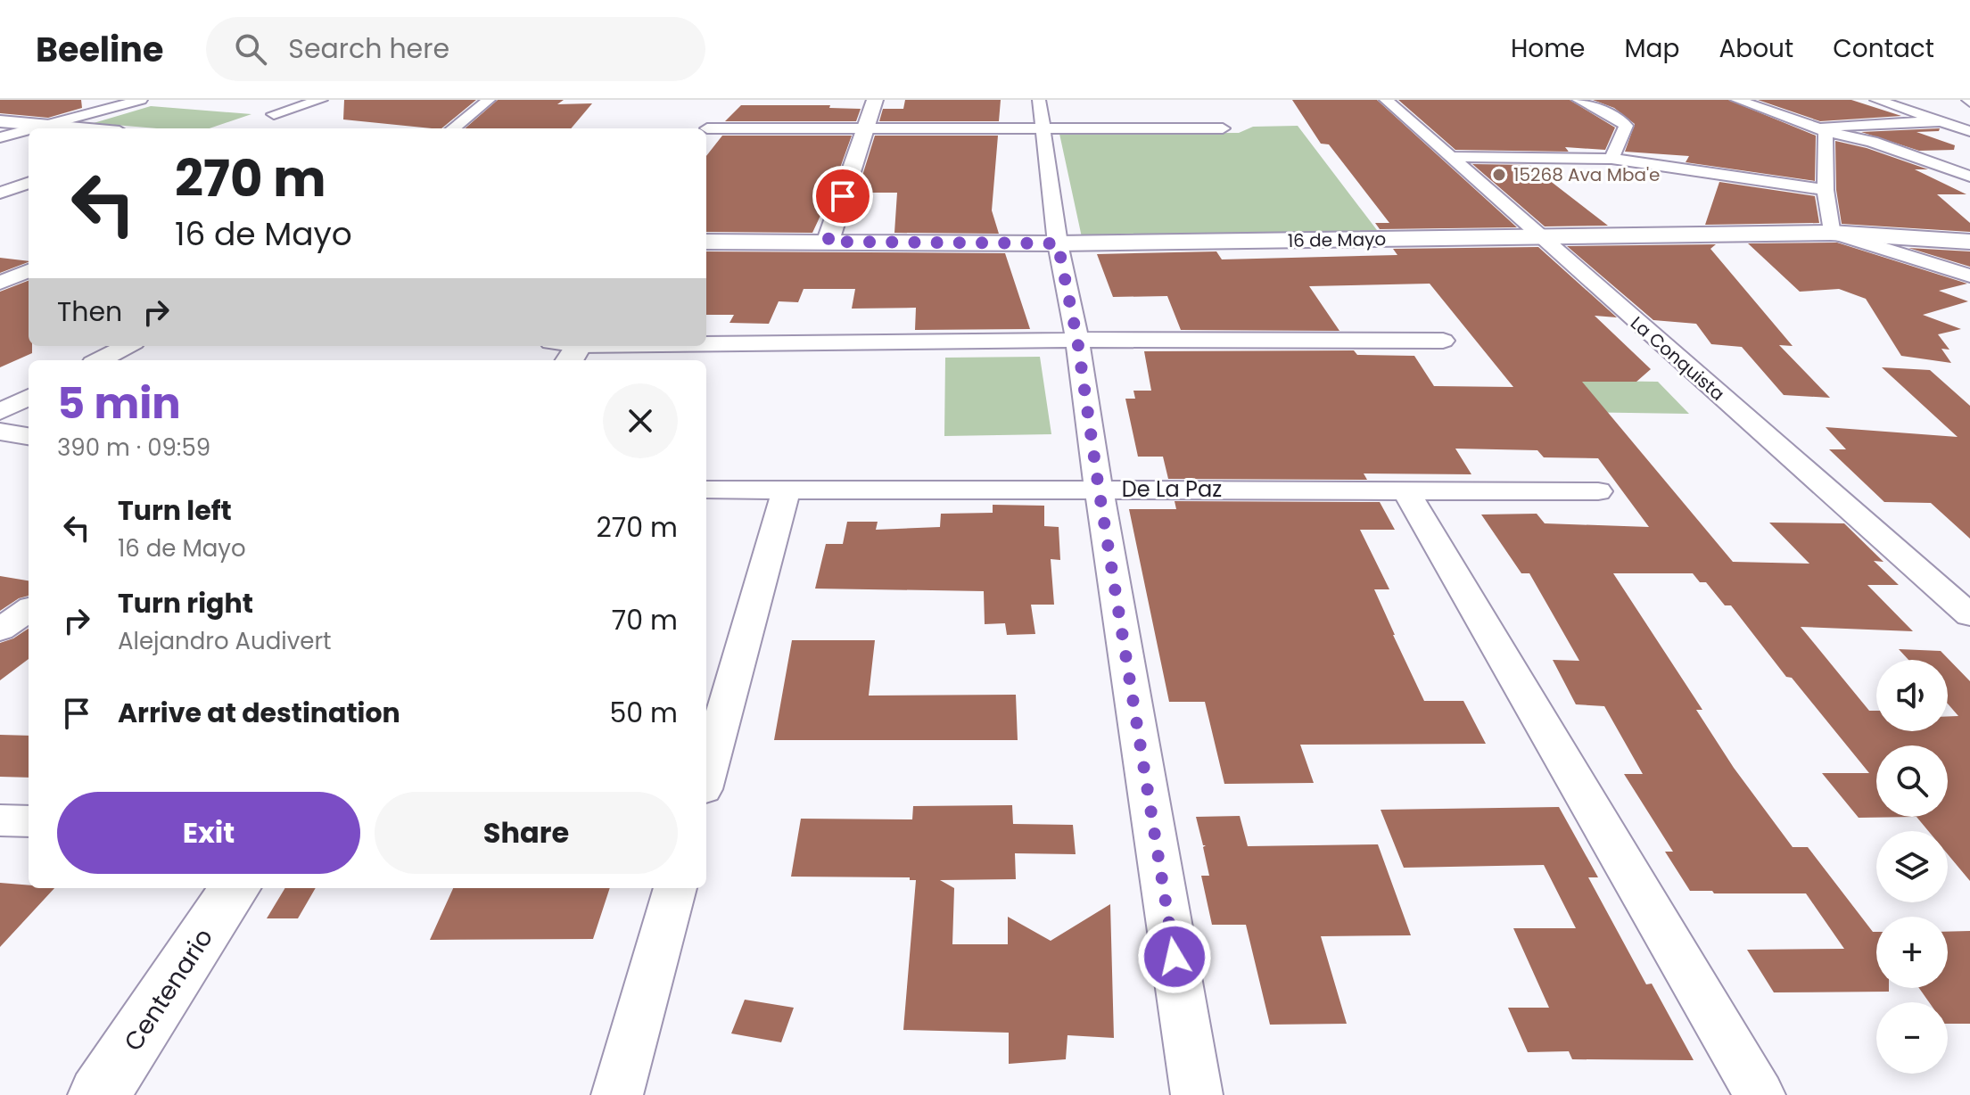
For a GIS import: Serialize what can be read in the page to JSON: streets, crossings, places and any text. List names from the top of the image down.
{
  "streets": {
    "street": [
      "16 de Mayo",
      "La Conquista",
      "De La Paz",
      "Centenario"
    ]
  },
  "crossings": [
    ["16 de Mayo", "La Conquista"]
  ],
  "places": ["15268 Ava Mba'e"],
  "page": {
    "header": "Beeline",
    "search": "Search here",
    "nav": [
      "Home",
      "Map",
      "About",
      "Contact"
    ],
    "turn": ["270 m", "16 de Mayo"],
    "then": "Then",
    "heading": ["5 min", "390 m · 09:59"],
    "list": [
      {
        "name": "Turn left",
        "note": "16 de Mayo",
        "value": "270 m"
      },
      {
        "name": "Turn right",
        "note": "Alejandro Audivert",
        "value": "70 m"
      },
      {
        "name": "Arrive at destination",
        "value": "50 m"
      }
    ],
    "map_buttons": ["+", "−"],
    "buttons": ["Exit", "Share"]
  }
}
